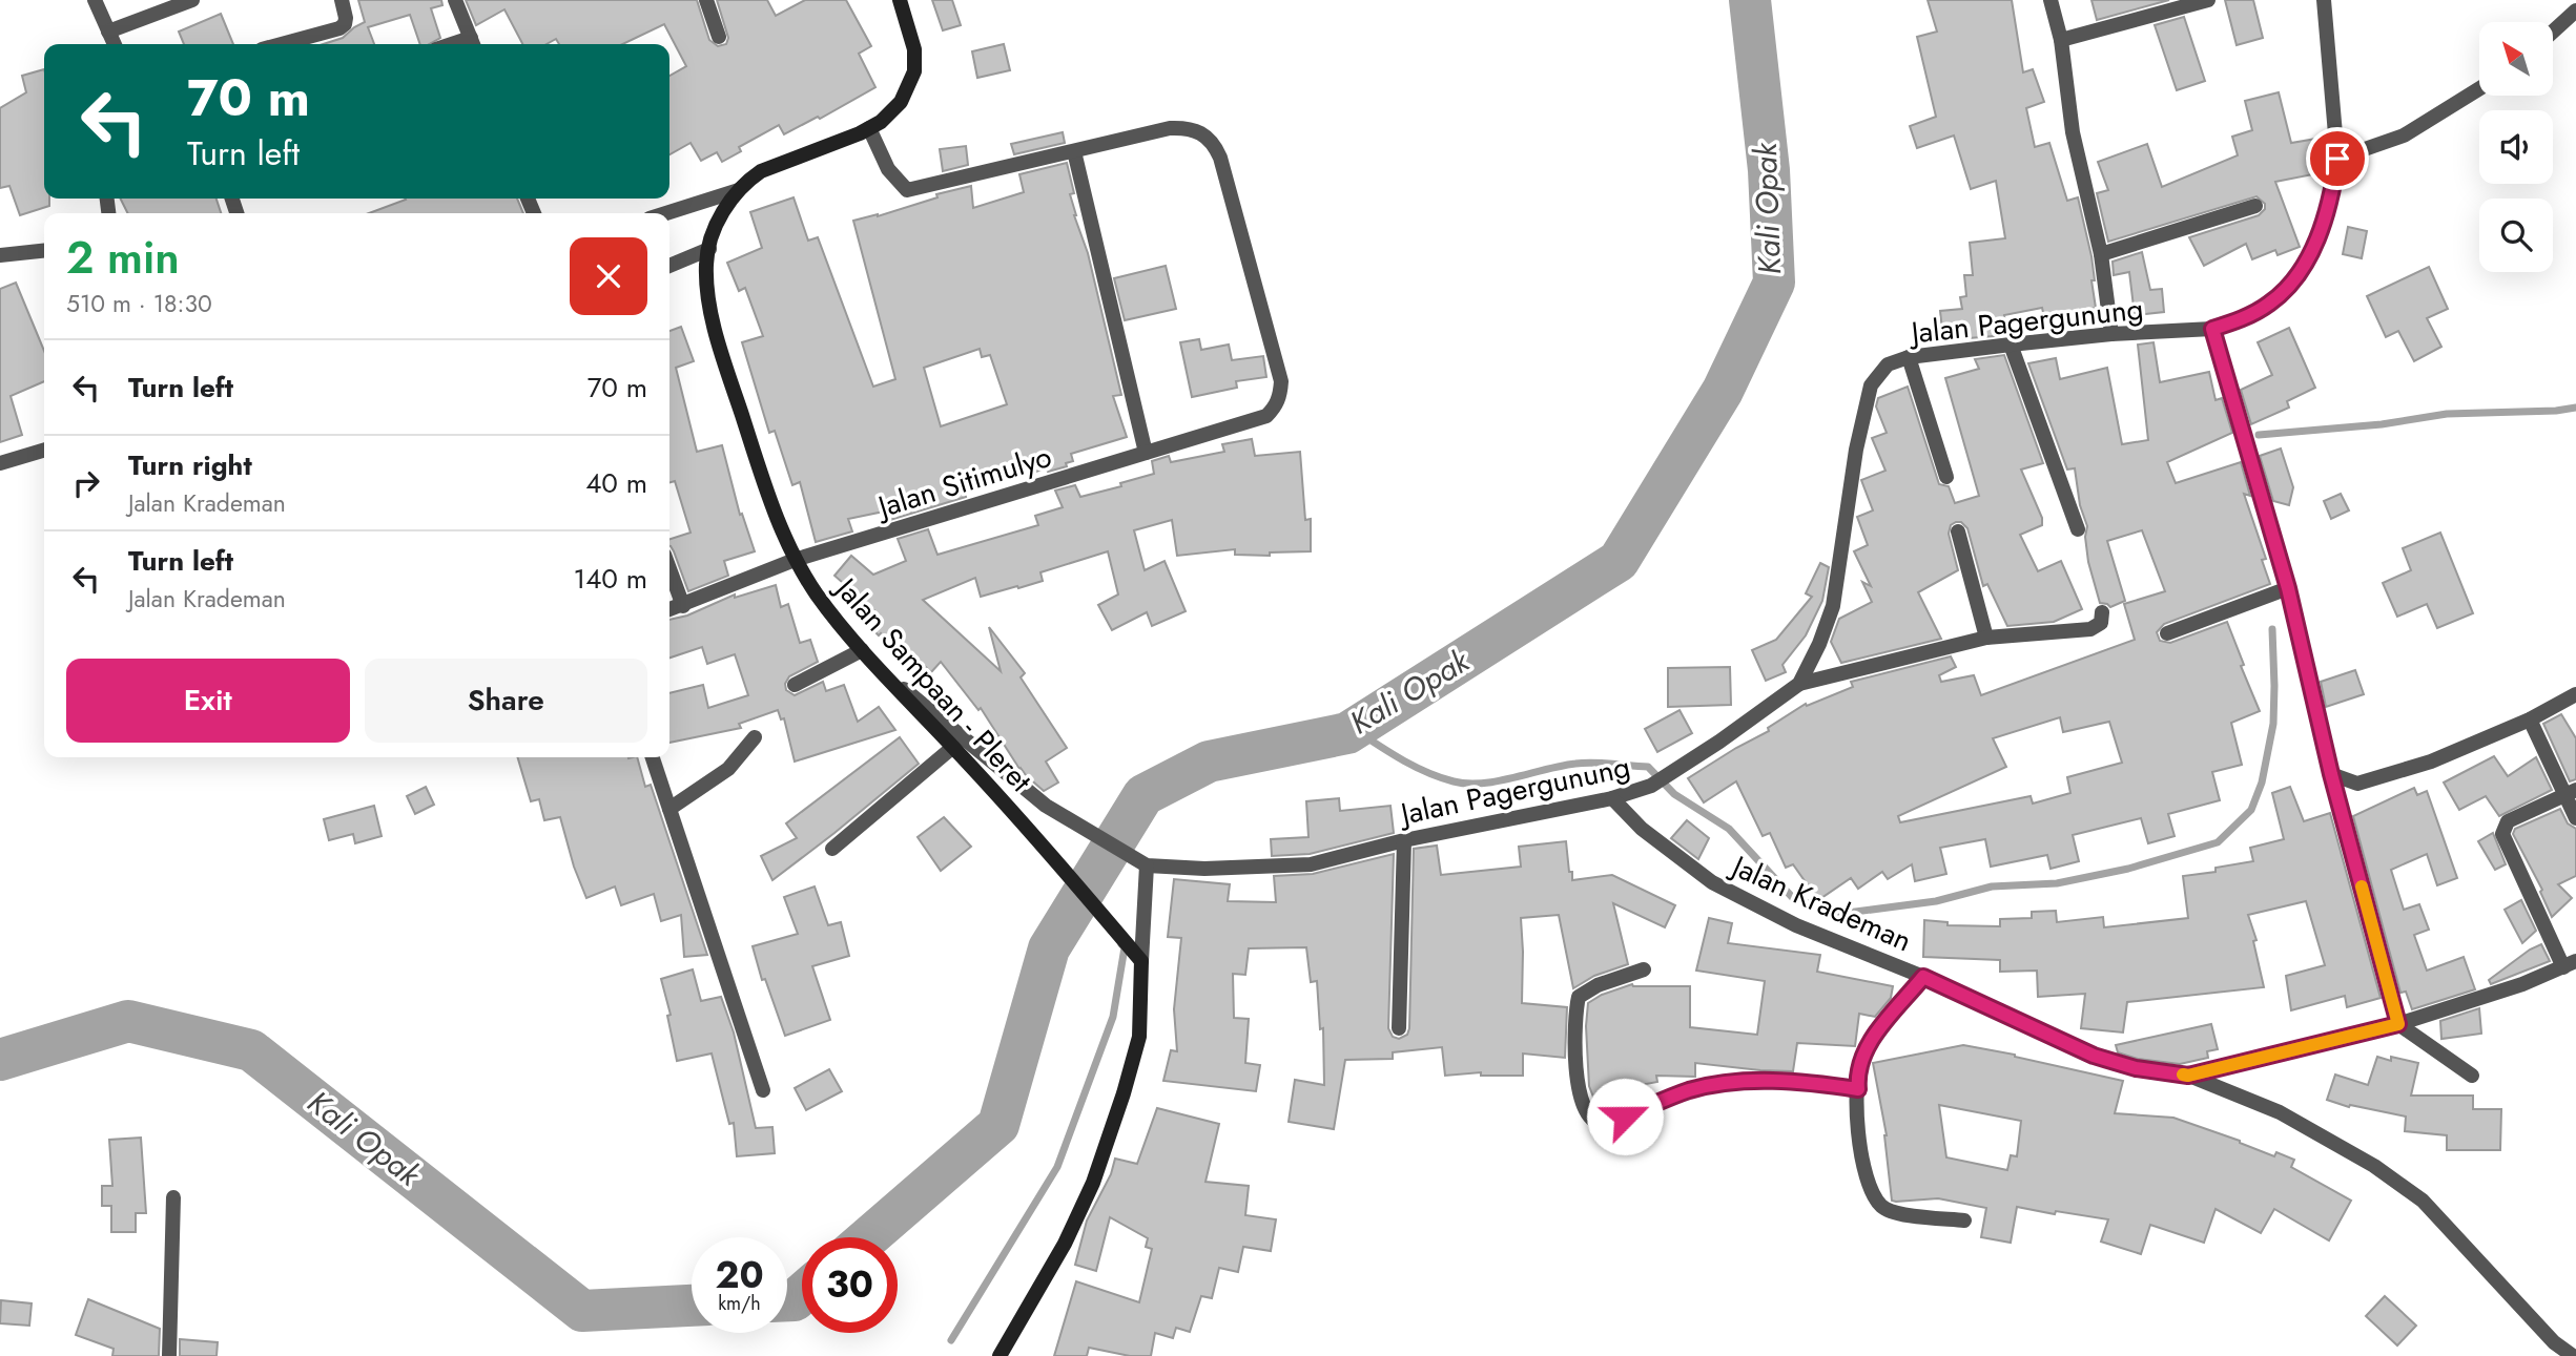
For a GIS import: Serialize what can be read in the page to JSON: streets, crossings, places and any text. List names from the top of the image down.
{
  "streets": {
    "main road": ["Jalan Sampaan - Pleret"],
    "street": ["Jalan Pagergunung", "Jalan Sitimulyo", "Jalan Krademan"]
  },
  "crossings": [
    ["Jalan Pagergunung", "Jalan Sampaan - Pleret"],
    ["Jalan Pagergunung", "Jalan Krademan"],
    ["Jalan Sitimulyo", "Jalan Sampaan - Pleret"]
  ],
  "water": ["Kali Opak"],
  "north": "top left",
  "page": {
    "turn": ["70 m", "Turn left"],
    "heading": ["2 min", "510 m · 18:30"],
    "list": [
      {
        "name": "Turn left",
        "value": "70 m"
      },
      {
        "name": "Turn right",
        "note": "Jalan Krademan",
        "value": "40 m"
      },
      {
        "name": "Turn left",
        "note": "Jalan Krademan",
        "value": "140 m"
      }
    ],
    "buttons": ["Exit", "Share"],
    "speed": "20 km/h",
    "limit": "30"
  }
}
